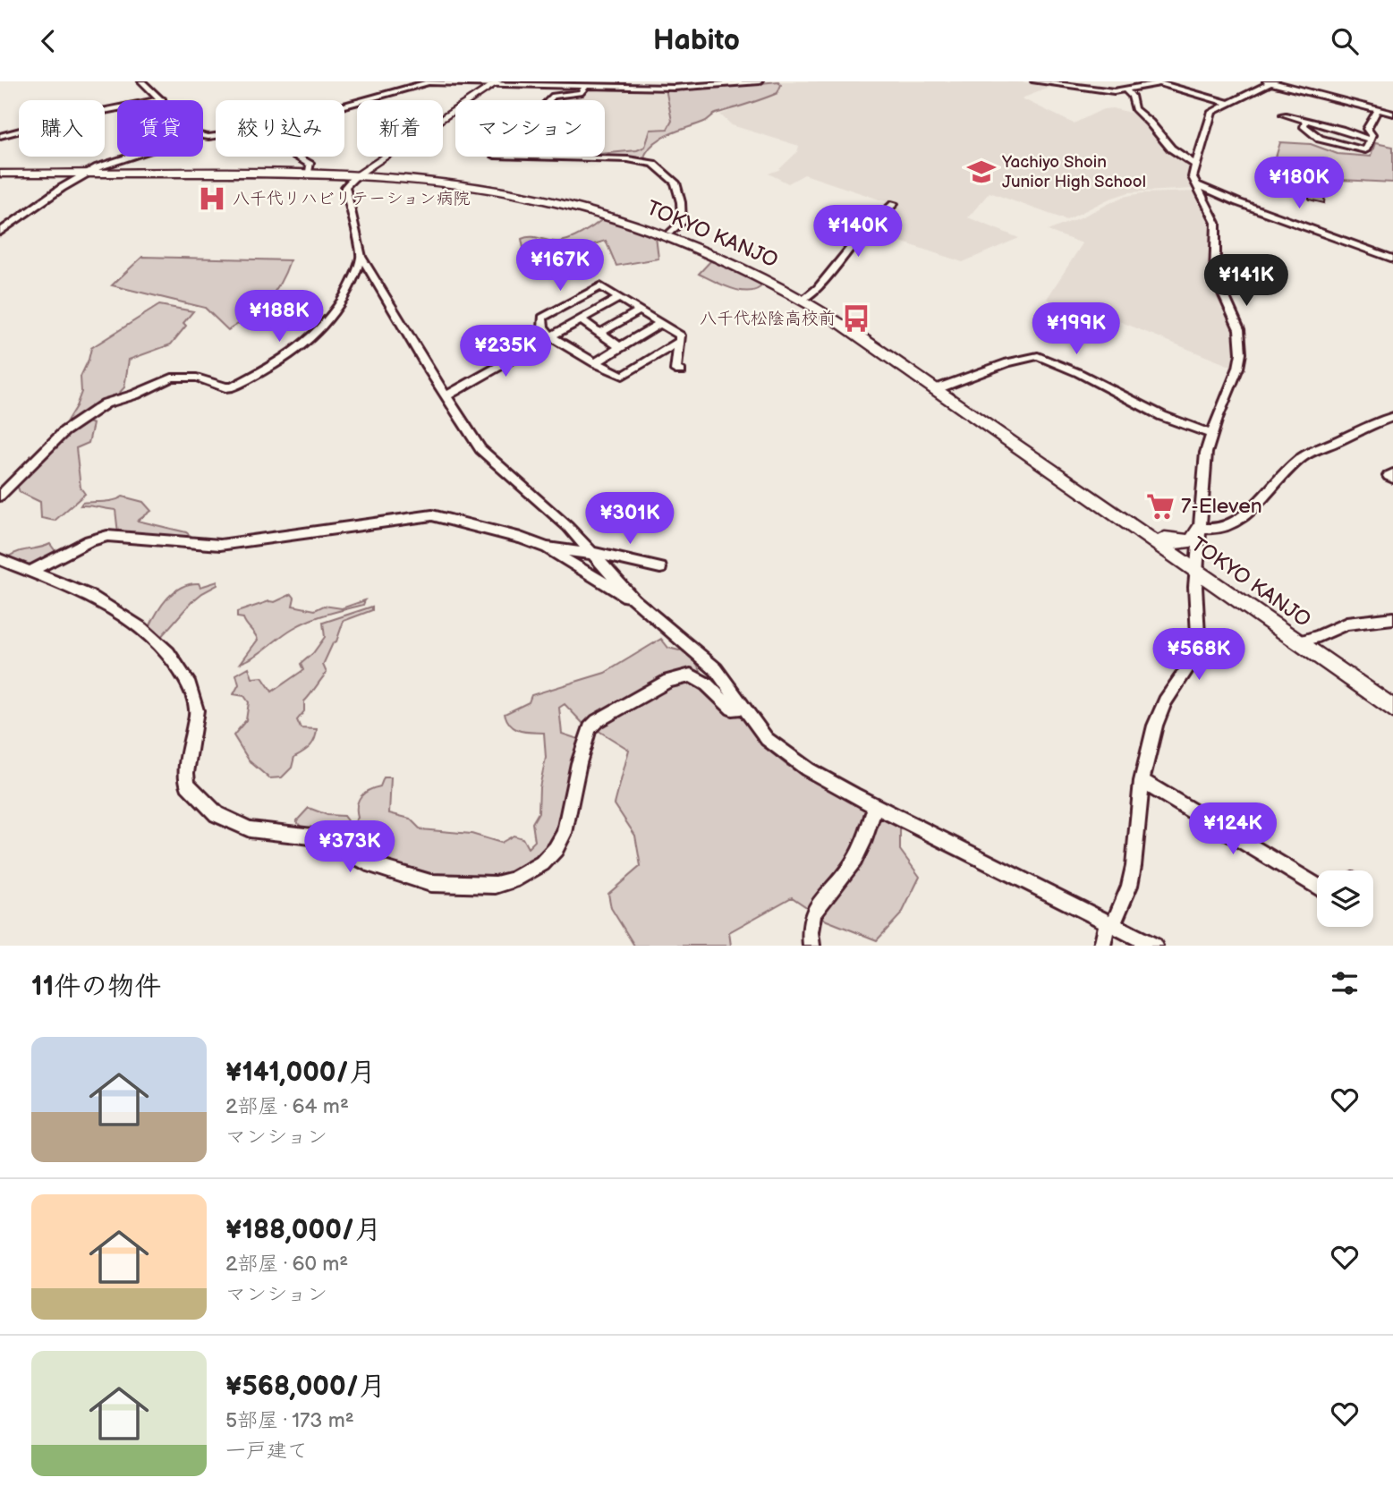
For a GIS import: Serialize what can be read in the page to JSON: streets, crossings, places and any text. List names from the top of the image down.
{
  "streets": {
    "highway": ["TOKYO KANJO"]
  },
  "places": {
    "school or university": ["Yachiyo Shoin Junior High School"],
    "hospital": ["八千代リハビリテーション病院"],
    "bus stop": ["八千代松陰高校前"],
    "supermarket": ["7-Eleven"]
  },
  "page": {
    "header": "Habito",
    "chip": [
      "購入",
      "賃貸",
      "絞り込み",
      "新着",
      "マンション"
    ],
    "price": [
      "¥180K",
      "¥140K",
      "¥167K",
      "¥141K",
      "¥188K",
      "¥199K",
      "¥235K",
      "¥301K",
      "¥568K",
      "¥124K",
      "¥373K"
    ],
    "heading": "11件の物件",
    "list": [
      {
        "name": "¥141,000/月",
        "note": "2部屋 · 64 m² · マンション"
      },
      {
        "name": "¥188,000/月",
        "note": "2部屋 · 60 m² · マンション"
      },
      {
        "name": "¥568,000/月",
        "note": "5部屋 · 173 m² · 一戸建て"
      }
    ]
  }
}
